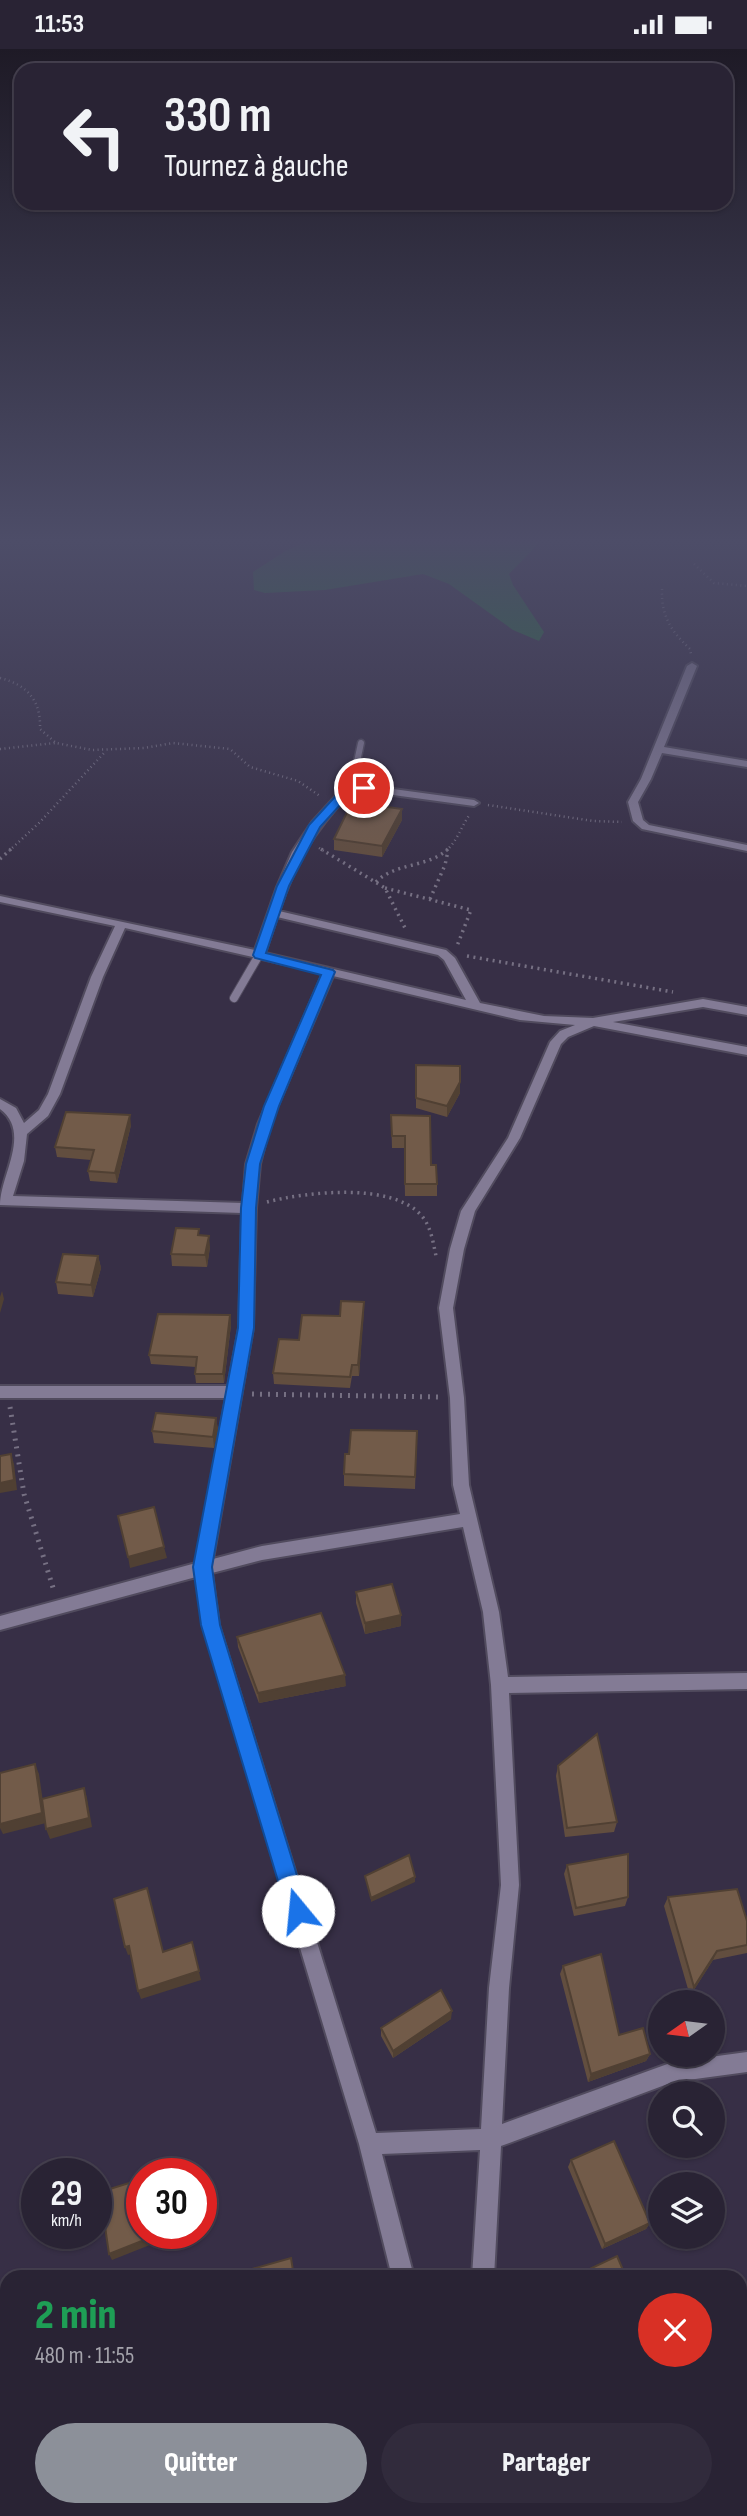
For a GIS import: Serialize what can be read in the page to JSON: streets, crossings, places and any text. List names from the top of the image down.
{
  "north": "left",
  "page": {
    "status": "11:53",
    "turn": ["330 m", "Tournez à gauche"],
    "speed": "29 km/h",
    "limit": "30",
    "heading": ["2 min", "480 m · 11:55"],
    "buttons": ["Quitter", "Partager"]
  }
}
